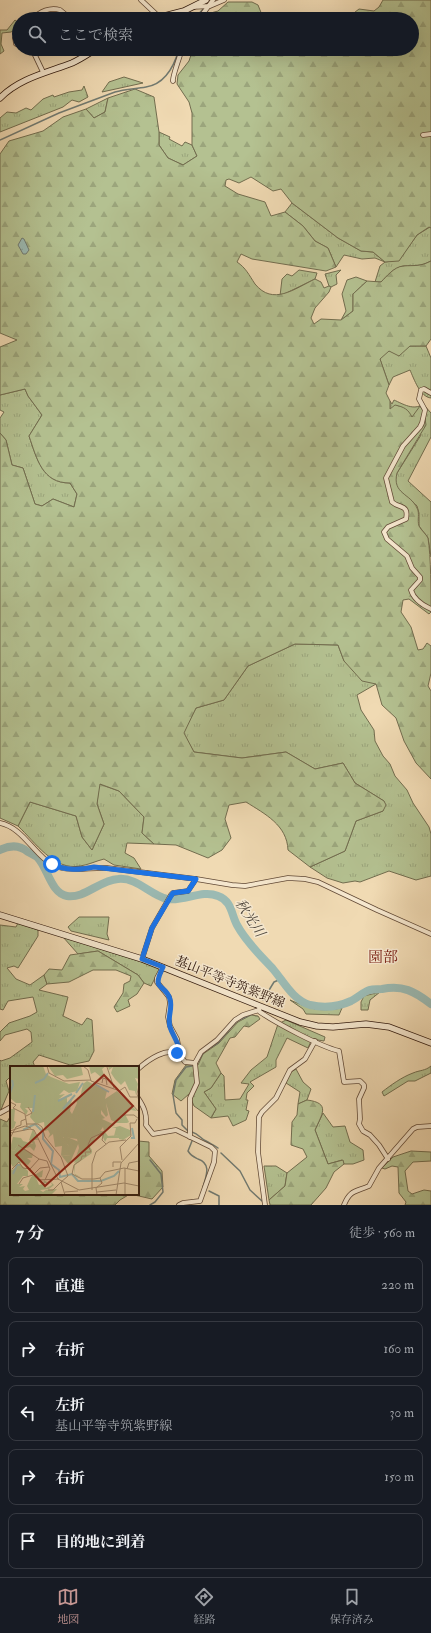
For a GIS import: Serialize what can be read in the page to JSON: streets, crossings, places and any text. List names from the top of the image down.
{
  "streets": {
    "main road": ["基山平等寺筑紫野線"]
  },
  "districts": ["園部"],
  "water": ["秋光川"],
  "page": {
    "search": "ここで検索",
    "heading": ["7 分", "徒歩 · 560 m"],
    "list": [
      ["直進", "220 m"],
      ["右折", "160 m"],
      ["左折", "基山平等寺筑紫野線", "30 m"],
      ["右折", "150 m"],
      "目的地に到着"
    ],
    "nav": ["地図", "経路", "保存済み"]
  }
}
